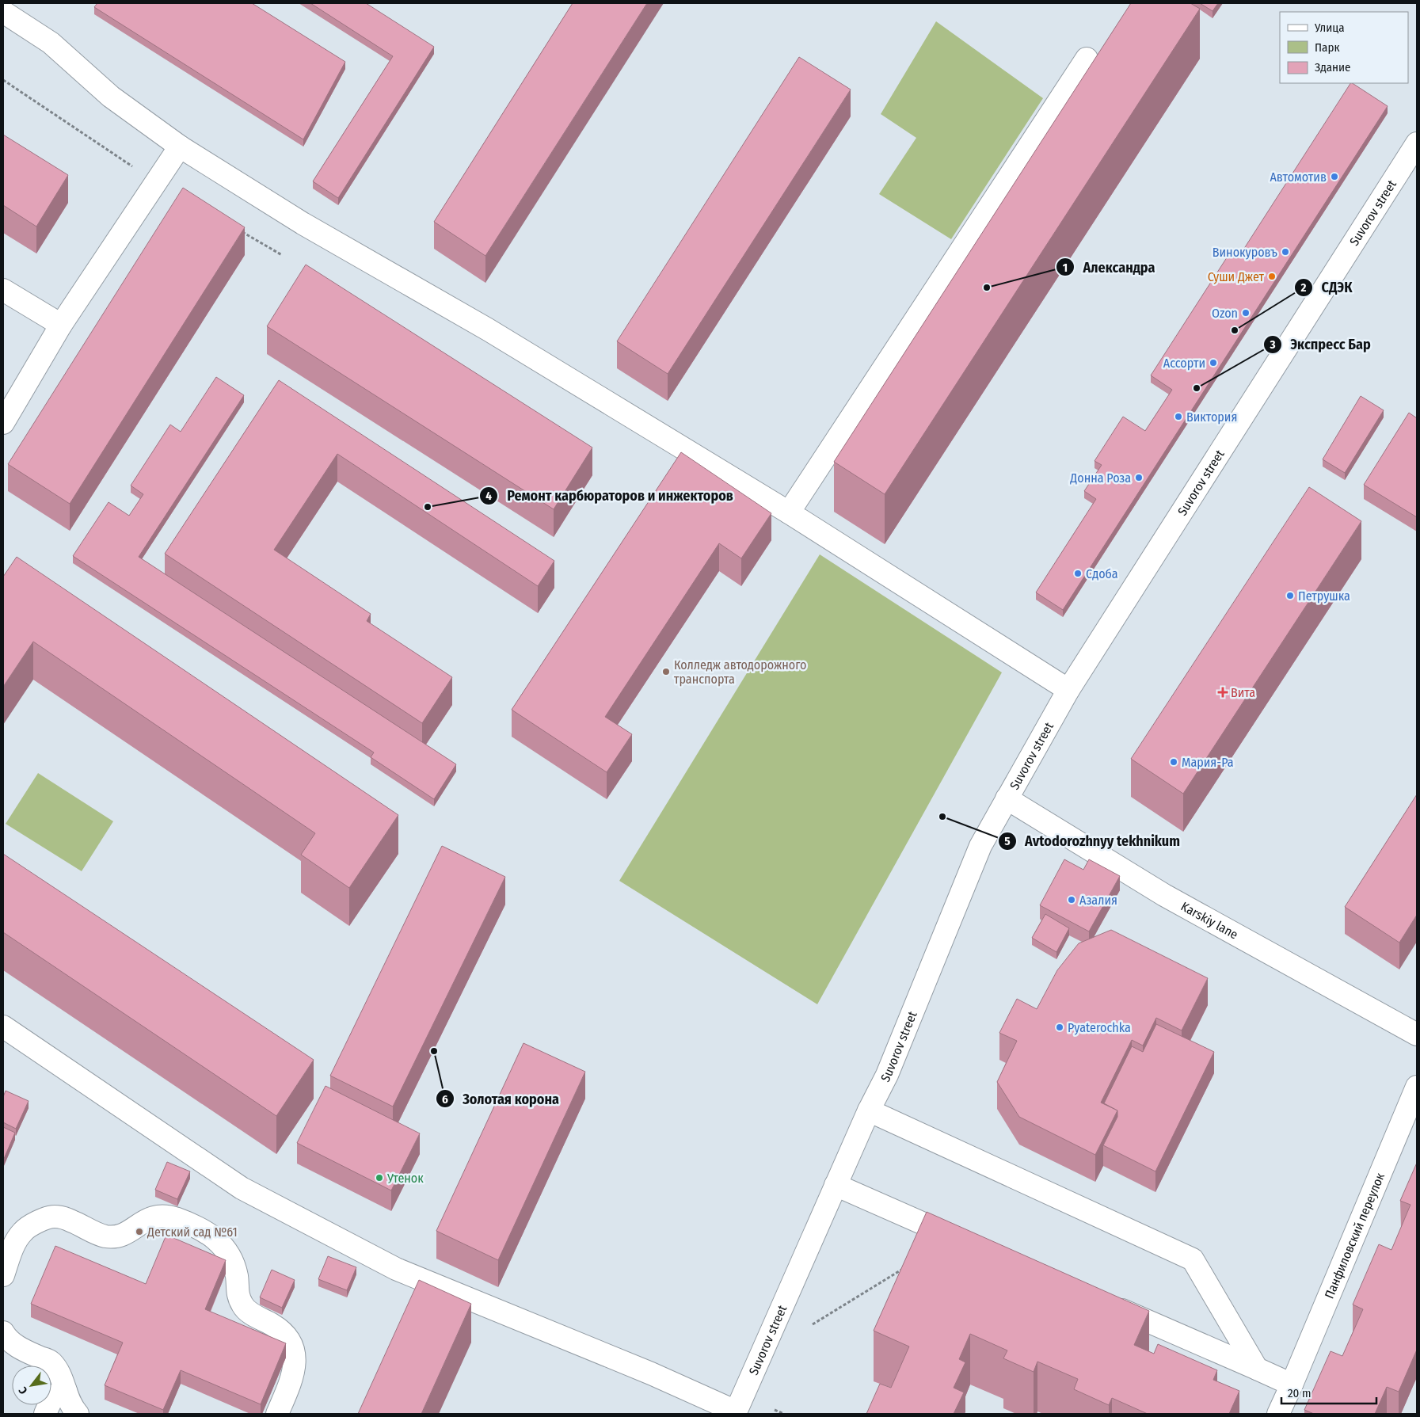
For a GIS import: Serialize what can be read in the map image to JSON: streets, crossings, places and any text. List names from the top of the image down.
{
  "streets": {
    "street": ["Suvorov street", "Karskiy lane", "Панфиловский переулок"]
  },
  "crossings": [
    ["Suvorov street", "Karskiy lane"]
  ],
  "places": {
    "other": [
      "Автомотив",
      "Винокуровъ",
      "Суши Джет",
      "Александра",
      "Ozon",
      "СДЭК",
      "Ассорти",
      "Экспресс Бар",
      "Виктория",
      "Донна Роза",
      "Ремонт карбюраторов и инжекторов",
      "Сдоба",
      "Петрушка",
      "Колледж автодорожного транспорта",
      "Мария-Ра",
      "Avtodorozhnyy tekhnikum",
      "Азалия",
      "Pyaterochka",
      "Золотая корона",
      "Утенок",
      "Детский сад №61"
    ],
    "health": ["Вита"]
  },
  "legend": ["Улица", "Парк", "Здание"],
  "scale_bar": "20 m",
  "north": "bottom left"
}
